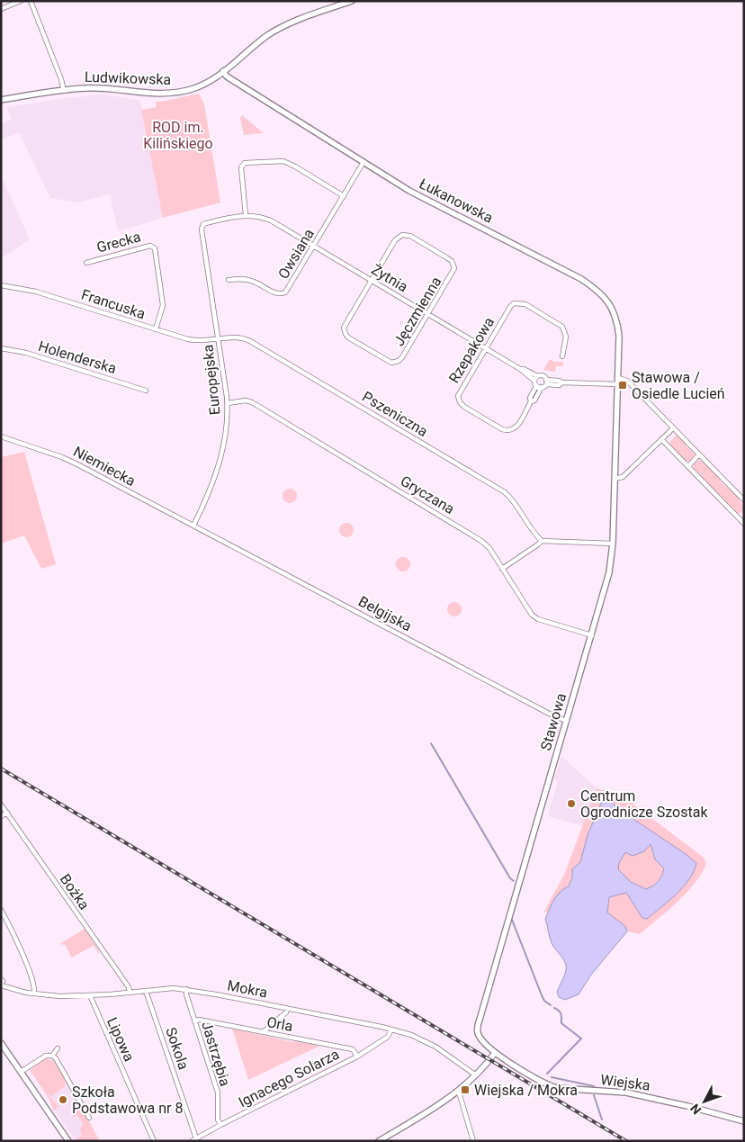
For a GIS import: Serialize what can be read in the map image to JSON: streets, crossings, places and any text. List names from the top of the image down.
{
  "streets": {
    "street": [
      "Ludwikowska",
      "Łukanowska",
      "Grecka",
      "Owsiana",
      "Żytnia",
      "Francuska",
      "Jęczmienna",
      "Rzepakowa",
      "Holenderska",
      "Europejska",
      "Pszeniczna",
      "Niemiecka",
      "Gryczana",
      "Belgijska",
      "Stawowa",
      "Bożka",
      "Mokra",
      "Orla",
      "Lipowa",
      "Sokola",
      "Jastrzębia",
      "Ignacego Solarza",
      "Wiejska"
    ]
  },
  "crossings": [
    ["Ludwikowska", "Łukanowska"],
    ["Łukanowska", "Owsiana"],
    ["Łukanowska", "Stawowa"],
    ["Grecka", "Francuska"],
    ["Owsiana", "Żytnia"],
    ["Żytnia", "Jęczmienna"],
    ["Żytnia", "Rzepakowa"],
    ["Żytnia", "Europejska"],
    ["Francuska", "Europejska"],
    ["Francuska", "Pszeniczna"],
    ["Europejska", "Pszeniczna"],
    ["Europejska", "Niemiecka"],
    ["Europejska", "Gryczana"],
    ["Europejska", "Belgijska"],
    ["Niemiecka", "Belgijska"],
    ["Gryczana", "Stawowa"],
    ["Belgijska", "Stawowa"],
    ["Stawowa", "Wiejska"],
    ["Bożka", "Mokra"],
    ["Mokra", "Lipowa"],
    ["Mokra", "Sokola"],
    ["Mokra", "Jastrzębia"],
    ["Mokra", "Ignacego Solarza"],
    ["Orla", "Jastrzębia"],
    ["Orla", "Ignacego Solarza"],
    ["Sokola", "Ignacego Solarza"],
    ["Jastrzębia", "Ignacego Solarza"]
  ],
  "parks": ["ROD im. Kilińskiego"],
  "places": {
    "transit": ["Stawowa / Osiedle Lucień", "Wiejska / Mokra"],
    "other": ["Centrum Ogrodnicze Szostak", "Szkoła Podstawowa nr 8"]
  },
  "north": "bottom left"
}
